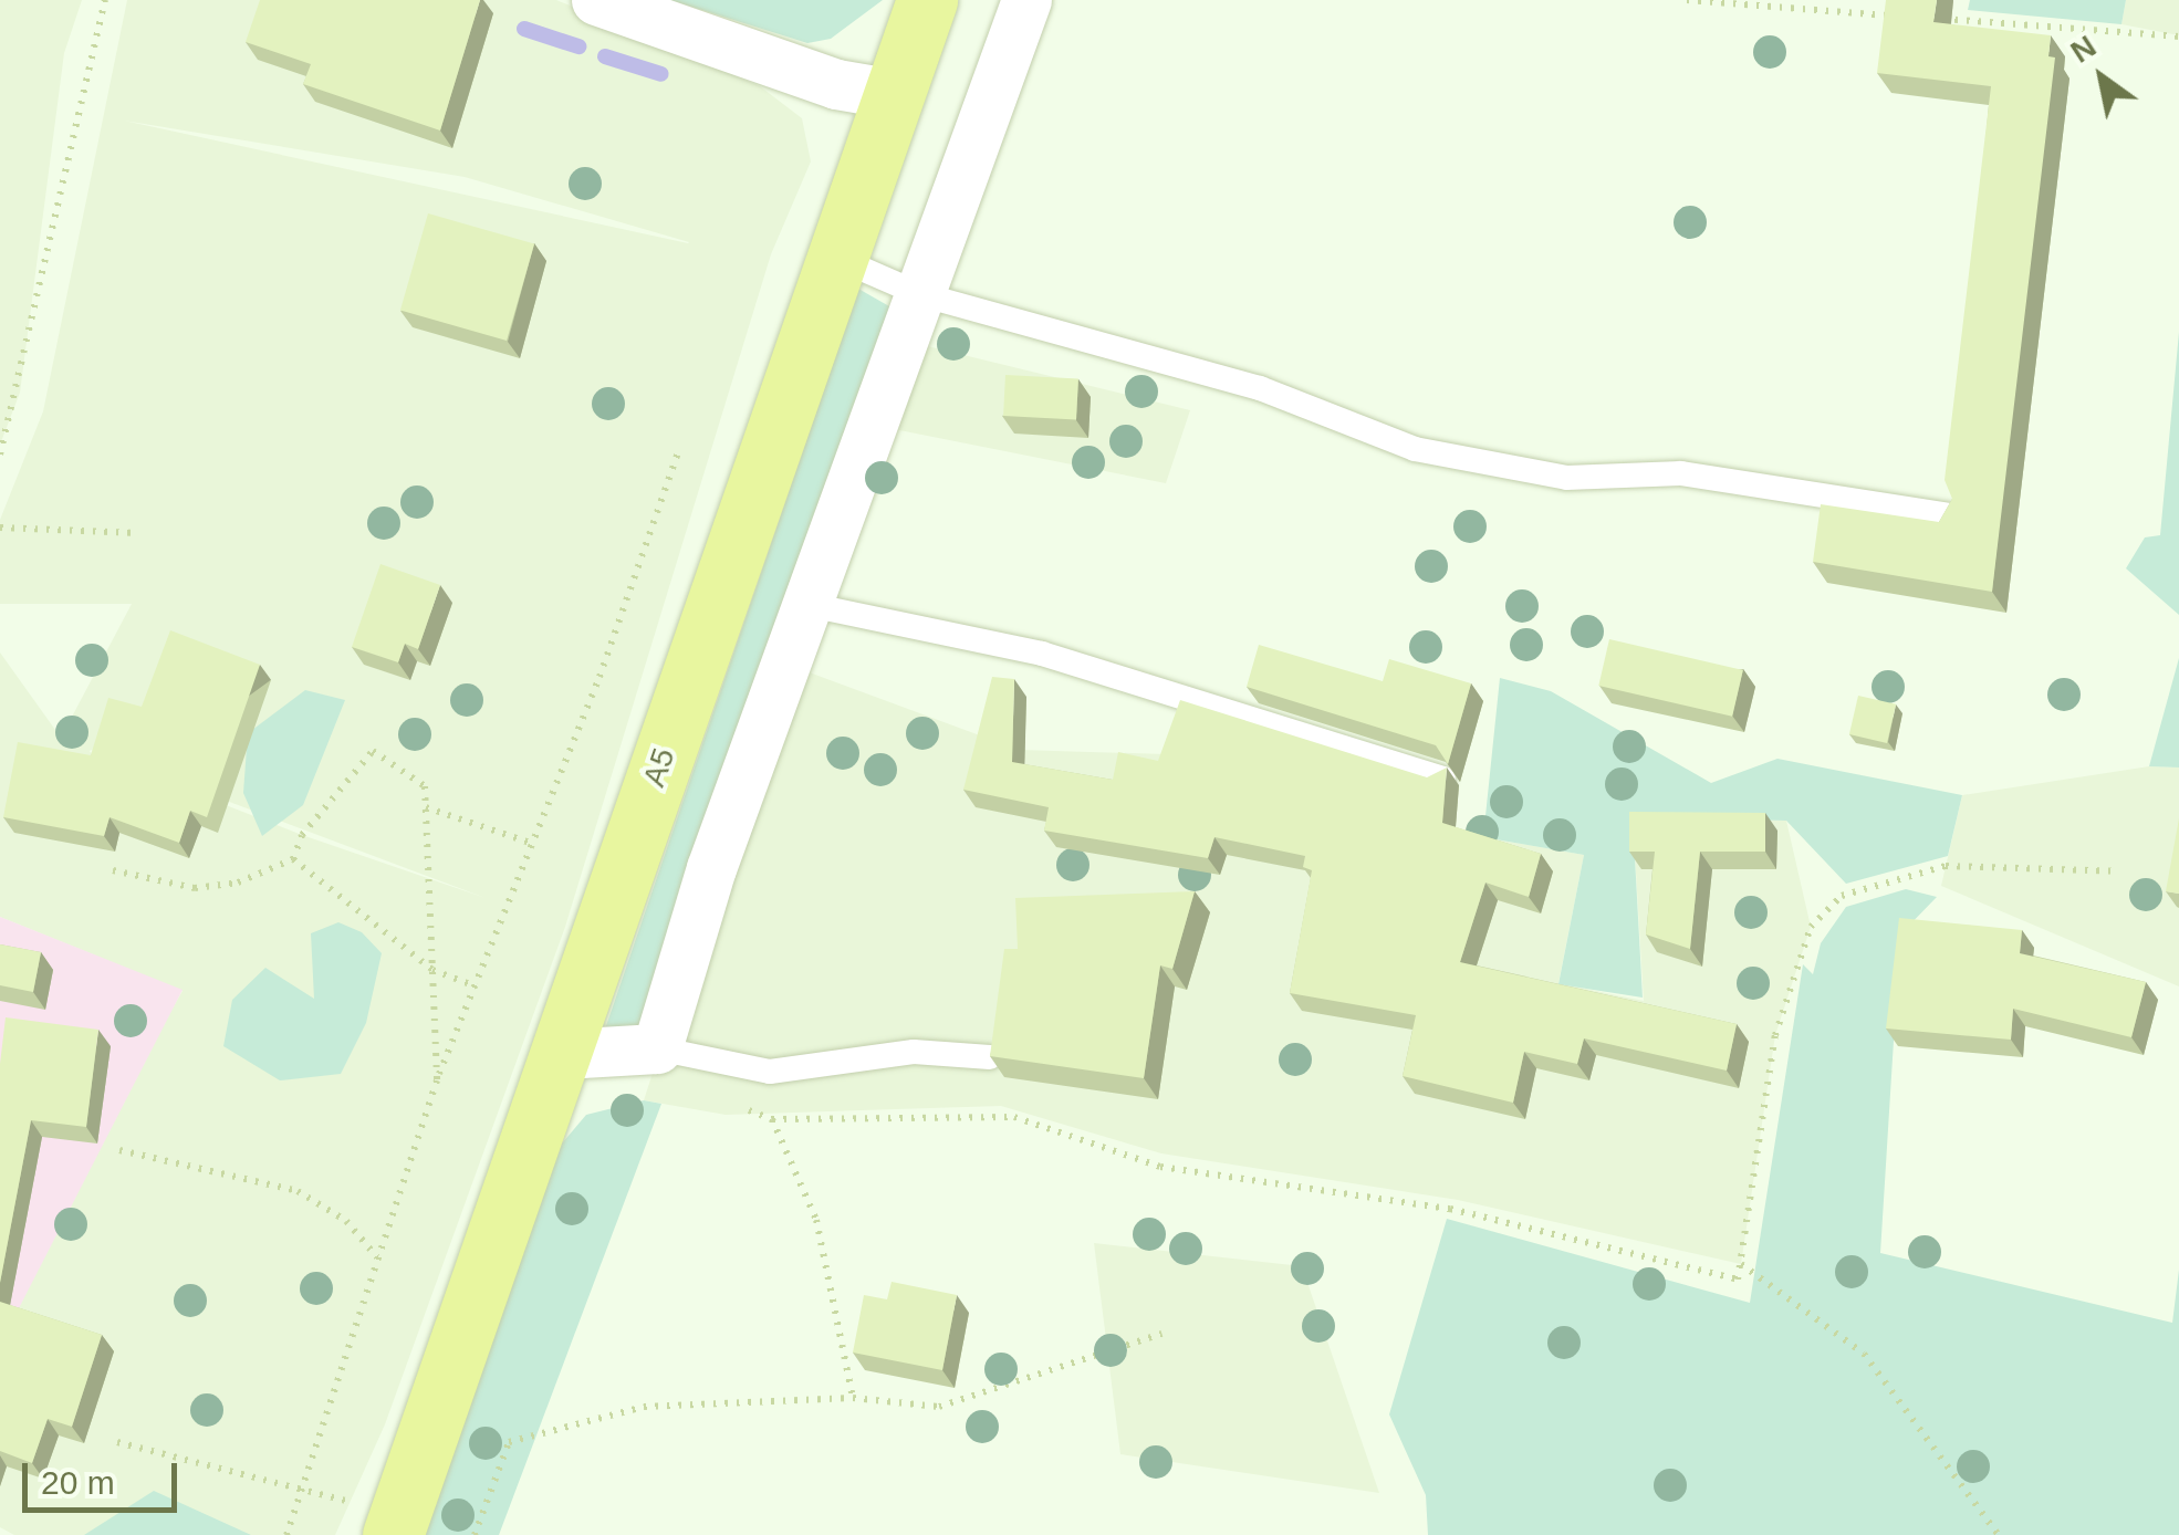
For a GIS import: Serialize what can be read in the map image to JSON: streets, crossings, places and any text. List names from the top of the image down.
{
  "streets": {
    "highway": ["A5"]
  },
  "scale_bar": "20 m",
  "north": "top left"
}
